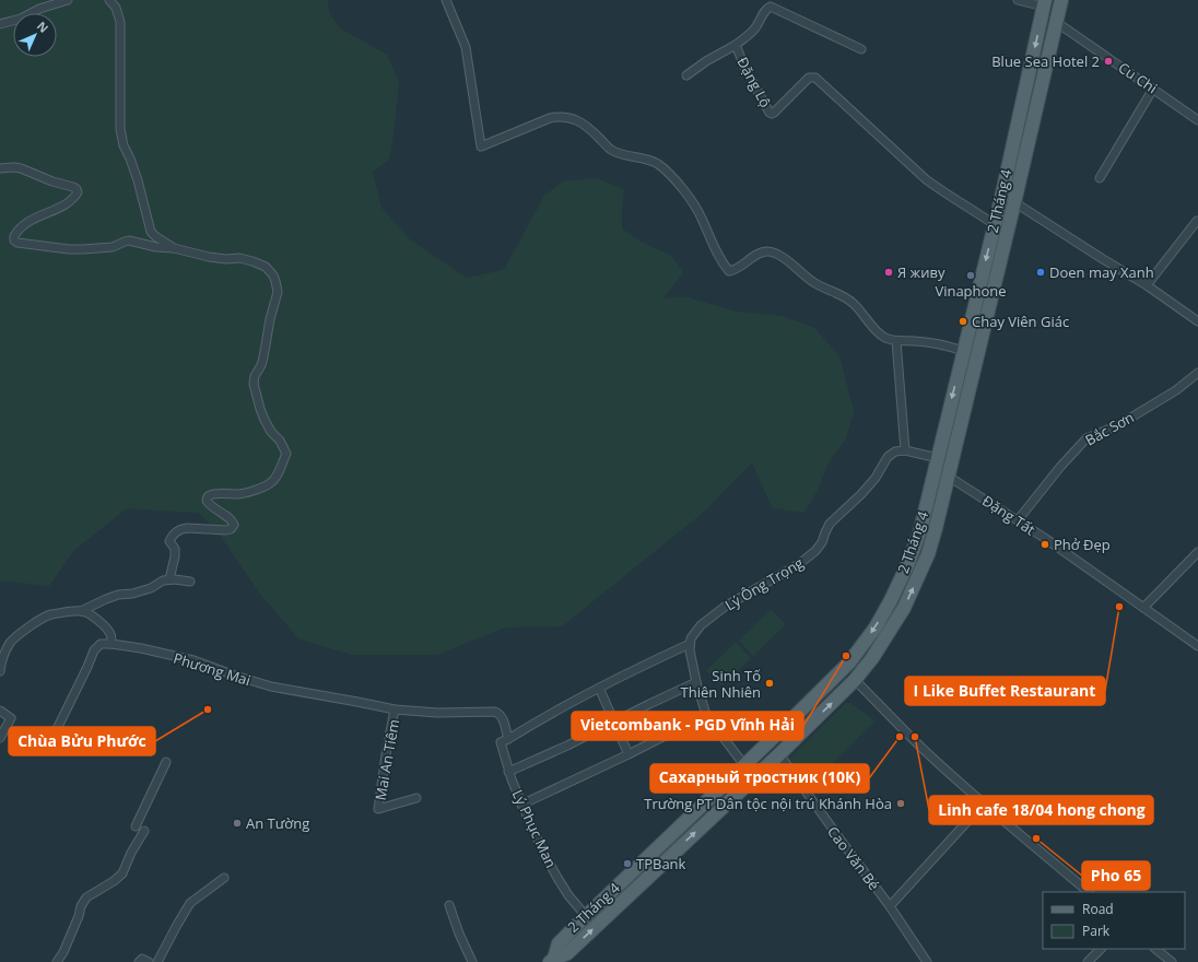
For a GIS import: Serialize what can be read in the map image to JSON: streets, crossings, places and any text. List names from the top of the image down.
{
  "streets": {
    "main road": ["2 Tháng 4"],
    "street": [
      "Cu Chi",
      "Đặng Lộ",
      "Bắc Sơn",
      "Đặng Tất",
      "Lý Ông Trọng",
      "Phương Mai",
      "Mai An Tiêm",
      "Lý Phục Man",
      "Cao Văn Bé"
    ]
  },
  "crossings": [
    ["Cu Chi", "2 Tháng 4"],
    ["Đặng Lộ", "2 Tháng 4"],
    ["2 Tháng 4", "Đặng Tất"],
    ["2 Tháng 4", "Lý Phục Man"],
    ["2 Tháng 4", "Cao Văn Bé"],
    ["Bắc Sơn", "Đặng Tất"],
    ["Phương Mai", "Mai An Tiêm"],
    ["Phương Mai", "Lý Phục Man"]
  ],
  "places": [
    "Blue Sea Hotel 2",
    "Я живу",
    "Doen may Xanh",
    "Vinaphone",
    "Chay Viên Giác",
    "Phở Đẹp",
    "I Like Buffet Restaurant",
    "Vietcombank - PGD Vĩnh Hải",
    "Sinh Tố Thiên Nhiên",
    "Chùa Bửu Phước",
    "Сахарный тростник (10К)",
    "Linh cafe 18/04 hong chong",
    "Trường PT Dân tộc nội trú Khánh Hòa",
    "An Tường",
    "Pho 65",
    "TPBank"
  ],
  "legend": ["Road", "Park"],
  "north": "top right"
}
